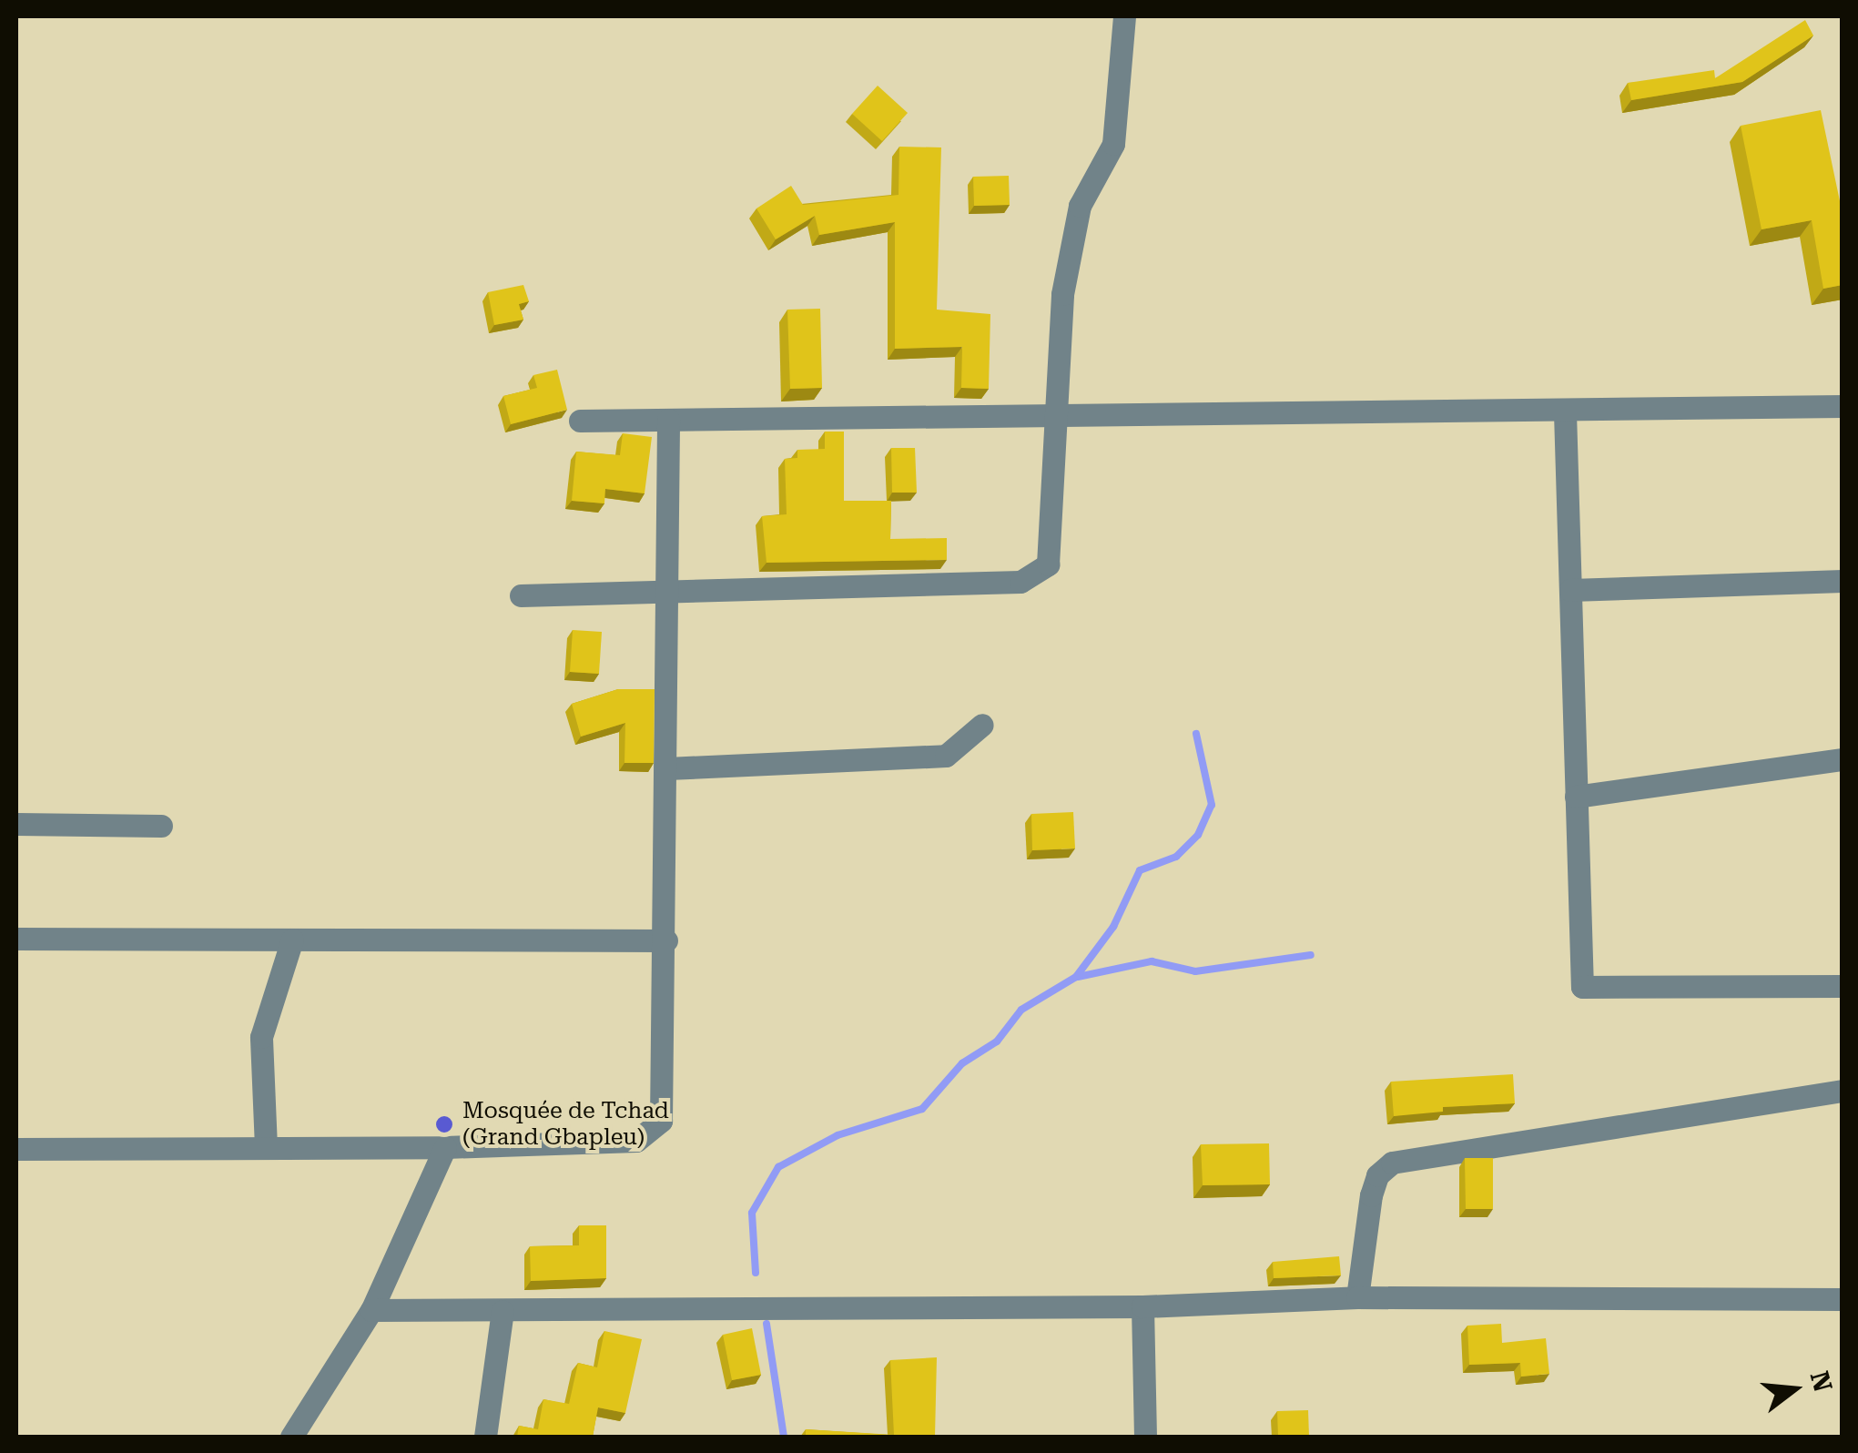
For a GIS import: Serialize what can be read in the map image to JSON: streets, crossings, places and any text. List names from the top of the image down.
{
  "places": ["Mosquée de Tchad (Grand Gbapleu)"],
  "north": "right"
}
